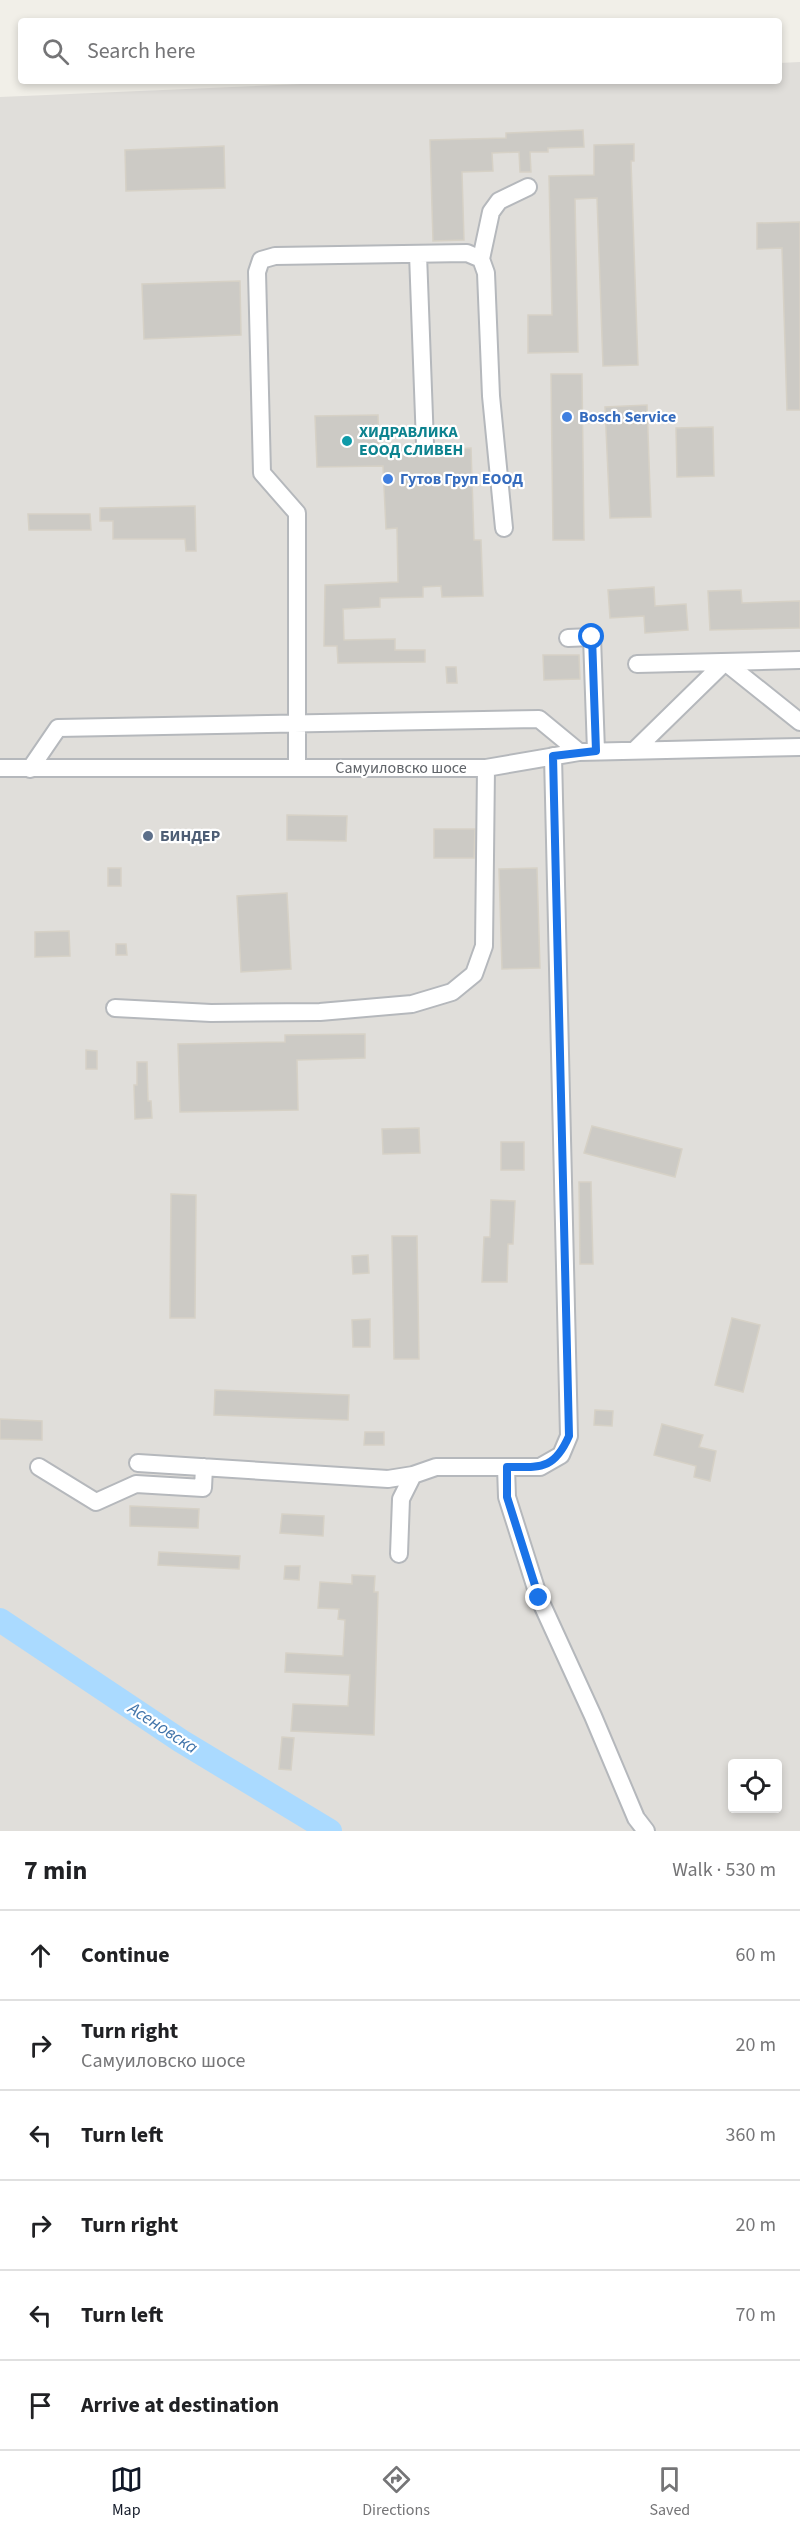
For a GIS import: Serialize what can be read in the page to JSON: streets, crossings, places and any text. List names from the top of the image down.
{
  "streets": {
    "street": ["Самуиловско шосе"]
  },
  "water": ["Асеновска"],
  "places": [
    "Bosch Service",
    "ХИДРАВЛИКА ЕООД СЛИВЕН",
    "Гутов Груп ЕООД",
    "БИНДЕР"
  ],
  "page": {
    "search": "Search here",
    "heading": ["7 min", "Walk · 530 m"],
    "list": [
      ["Continue", "60 m"],
      ["Turn right", "Самуиловско шосе", "20 m"],
      ["Turn left", "360 m"],
      ["Turn right", "20 m"],
      ["Turn left", "70 m"],
      "Arrive at destination"
    ],
    "nav": ["Map", "Directions", "Saved"]
  }
}
